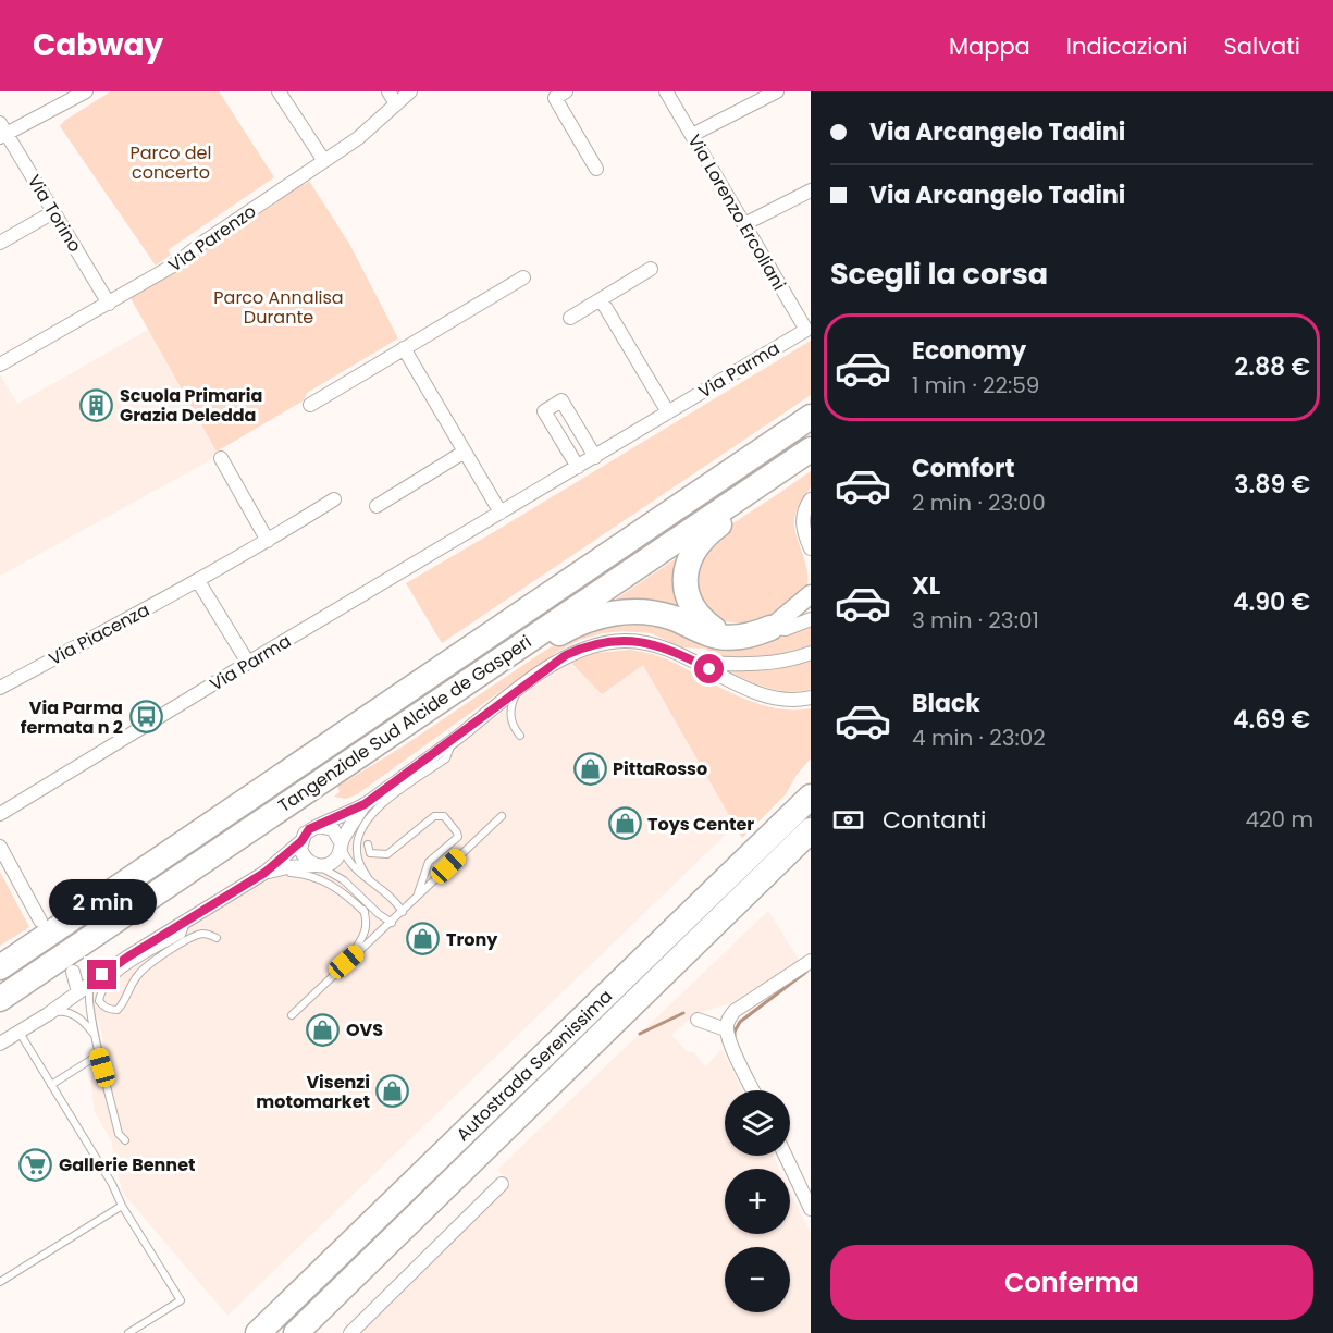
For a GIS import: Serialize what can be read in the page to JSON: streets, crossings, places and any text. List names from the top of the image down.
{
  "streets": {
    "highway": ["Tangenziale Sud Alcide de Gasperi", "Autostrada Serenissima"],
    "street": [
      "Via Lorenzo Ercoliani",
      "Via Torino",
      "Via Parenzo",
      "Via Parma",
      "Via Piacenza"
    ]
  },
  "crossings": [
    ["Via Lorenzo Ercoliani", "Via Parma"],
    ["Via Torino", "Via Parenzo"]
  ],
  "parks": ["Parco del concerto", "Parco Annalisa Durante"],
  "places": {
    "building": ["Scuola Primaria Grazia Deledda"],
    "bus stop": ["Via Parma fermata n 2"],
    "shop": [
      "PittaRosso",
      "Toys Center",
      "Trony",
      "OVS",
      "Visenzi motomarket"
    ],
    "supermarket": ["Gallerie Bennet"]
  },
  "page": {
    "header": "Cabway",
    "nav": ["Mappa", "Indicazioni", "Salvati"],
    "banner": ["Via Arcangelo Tadini", "Via Arcangelo Tadini"],
    "heading": "Scegli la corsa",
    "list": [
      {
        "name": "Economy",
        "note": "1 min · 22:59",
        "value": "2.88 €"
      },
      {
        "name": "Comfort",
        "note": "2 min · 23:00",
        "value": "3.89 €"
      },
      {
        "name": "XL",
        "note": "3 min · 23:01",
        "value": "4.90 €"
      },
      {
        "name": "Black",
        "note": "4 min · 23:02",
        "value": "4.69 €"
      }
    ],
    "pay": ["Contanti", "420 m"],
    "bubble": "2 min",
    "map_buttons": ["+", "−"],
    "buttons": "Conferma"
  }
}
